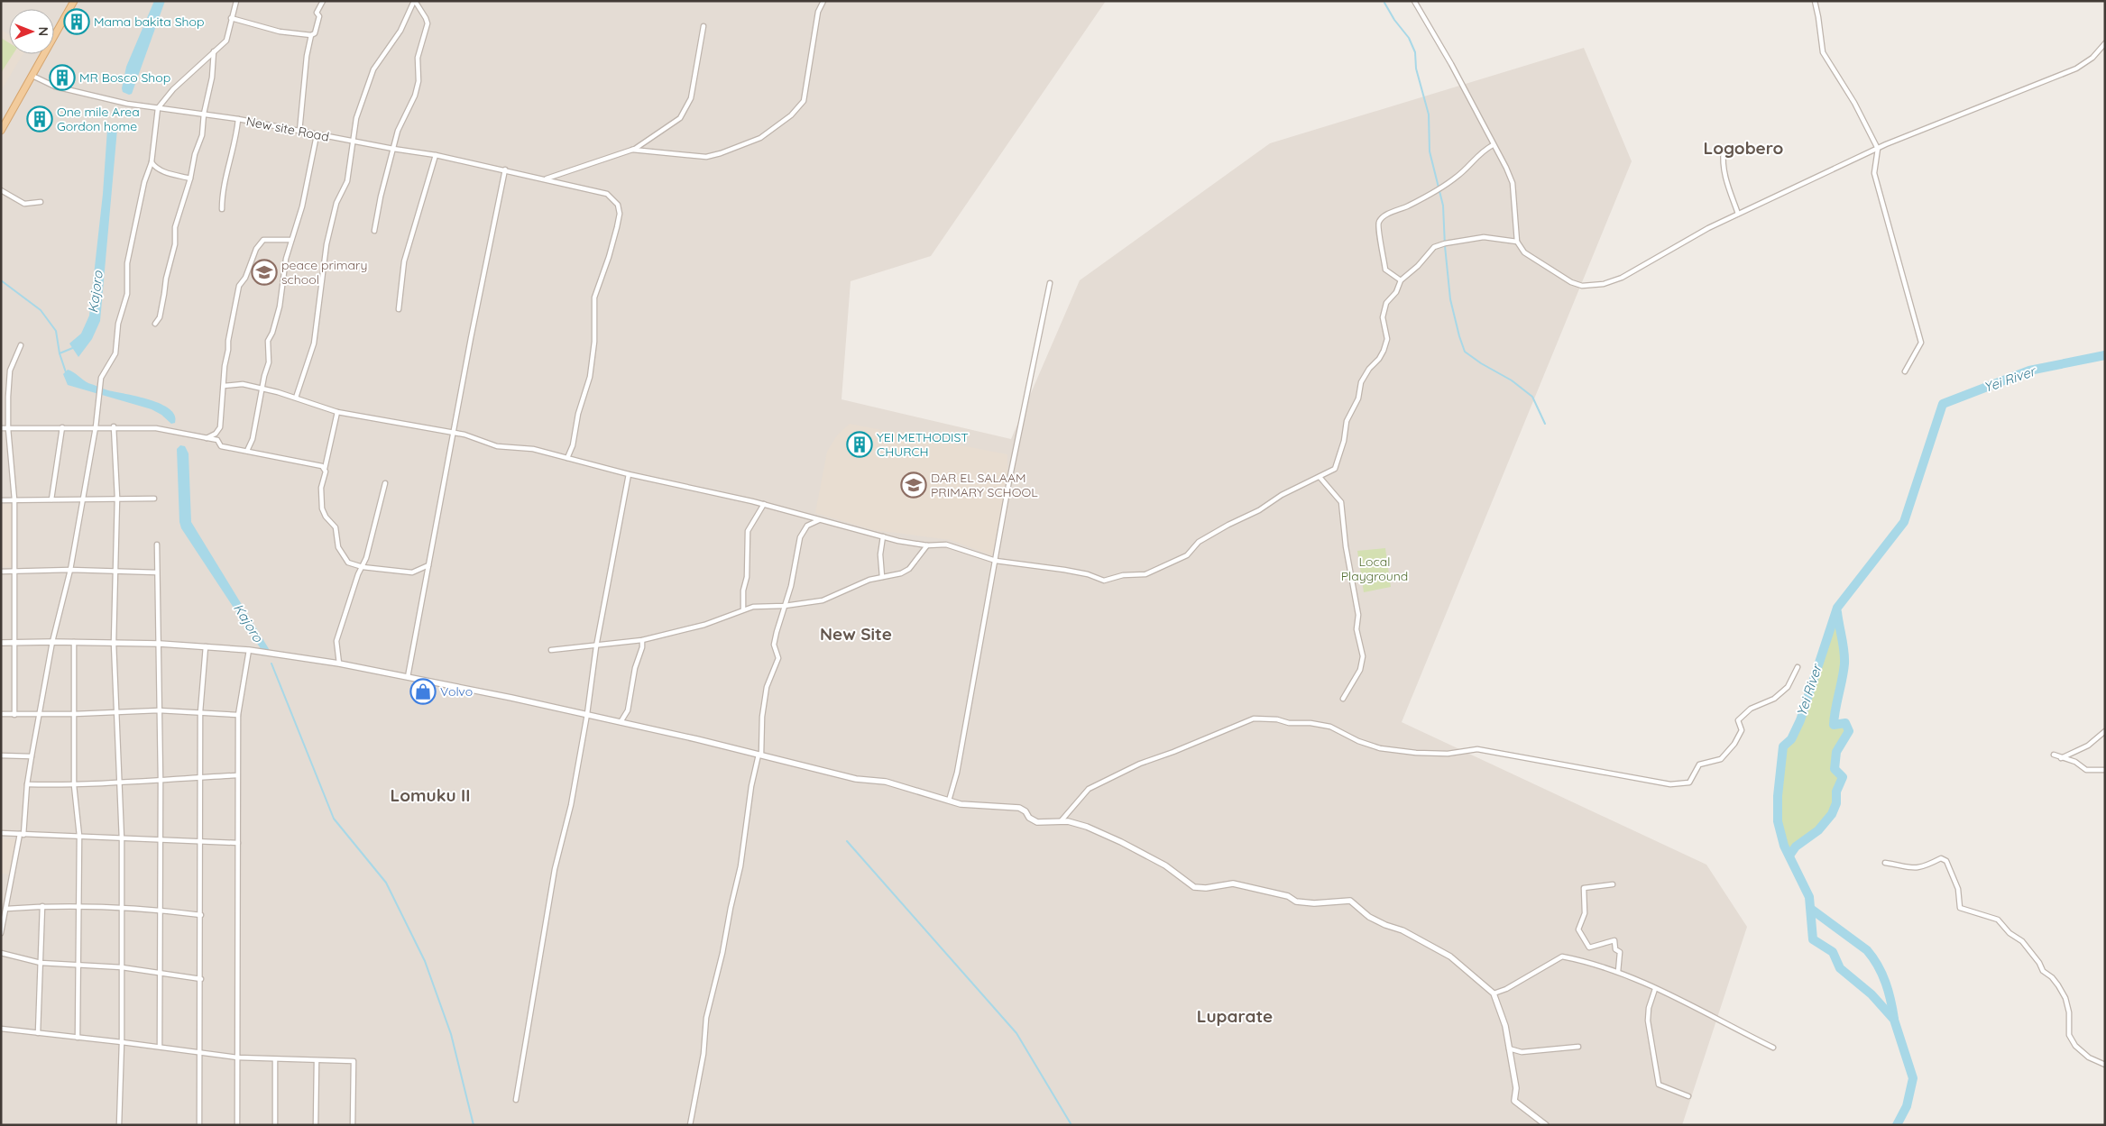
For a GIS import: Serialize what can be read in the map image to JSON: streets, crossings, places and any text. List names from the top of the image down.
{
  "streets": {
    "street": ["New site Road"]
  },
  "districts": [
    "Logobero",
    "New Site",
    "Lomuku II",
    "Luparate"
  ],
  "water": ["Kajoro", "Yei River"],
  "parks": ["Local Playground"],
  "places": {
    "building": [
      "Mama bakita Shop",
      "MR Bosco Shop",
      "One mile Area Gordon home",
      "YEI METHODIST CHURCH"
    ],
    "school or university": ["peace primary school", "DAR EL SALAAM PRIMARY SCHOOL"],
    "shop": ["Volvo"]
  },
  "north": "right"
}
